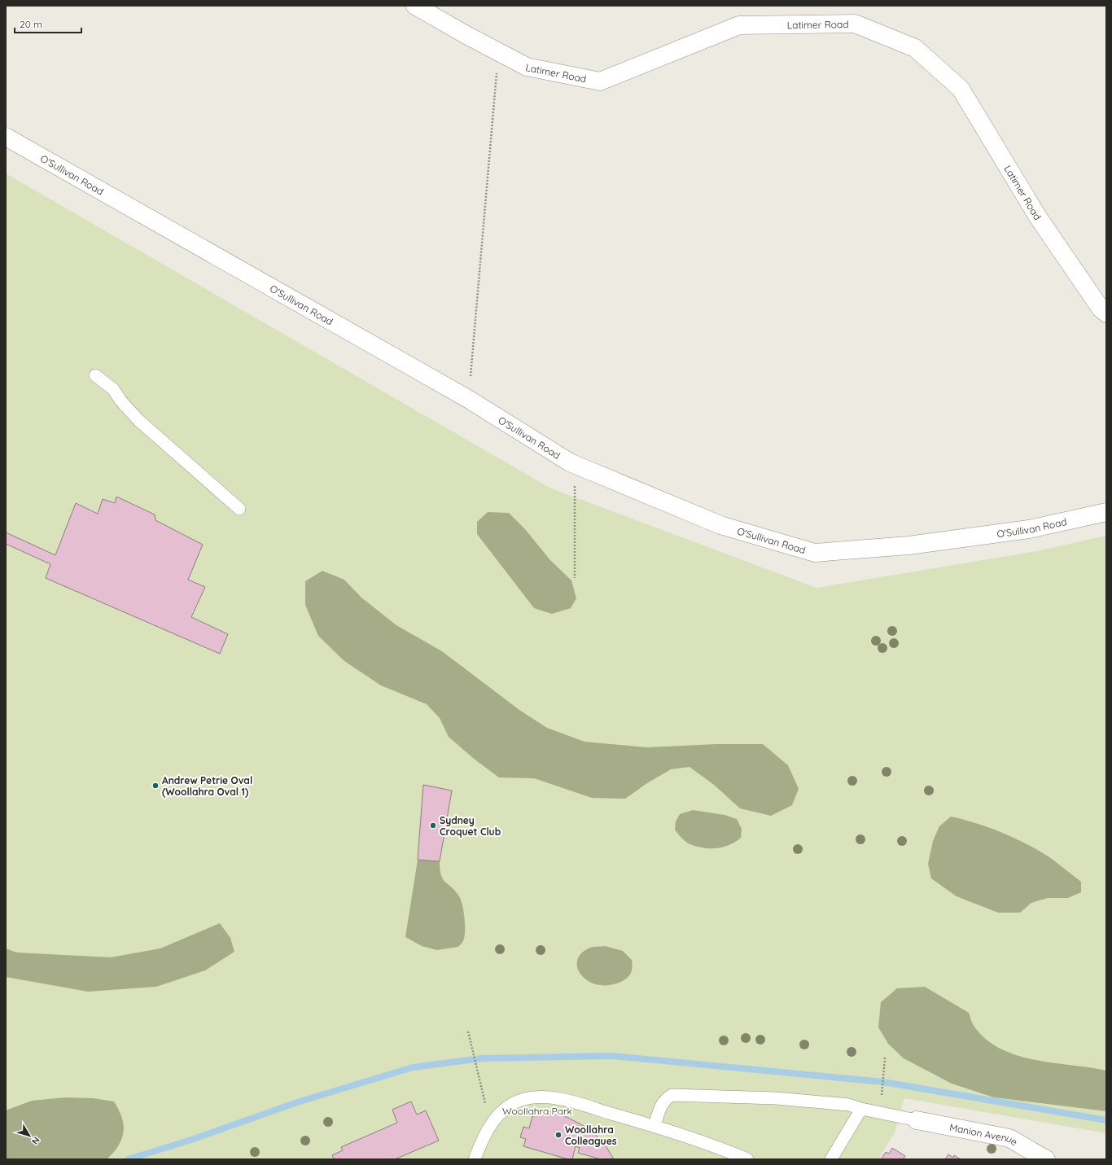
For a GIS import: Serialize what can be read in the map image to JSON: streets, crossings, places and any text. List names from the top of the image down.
{
  "streets": {
    "main road": ["Latimer Road", "O'Sullivan Road", "Manion Avenue"]
  },
  "parks": ["Woollahra Park"],
  "places": ["Andrew Petrie Oval (Woollahra Oval 1)", "Sydney Croquet Club", "Woollahra Colleagues"],
  "scale_bar": "20 m",
  "north": "bottom right"
}
